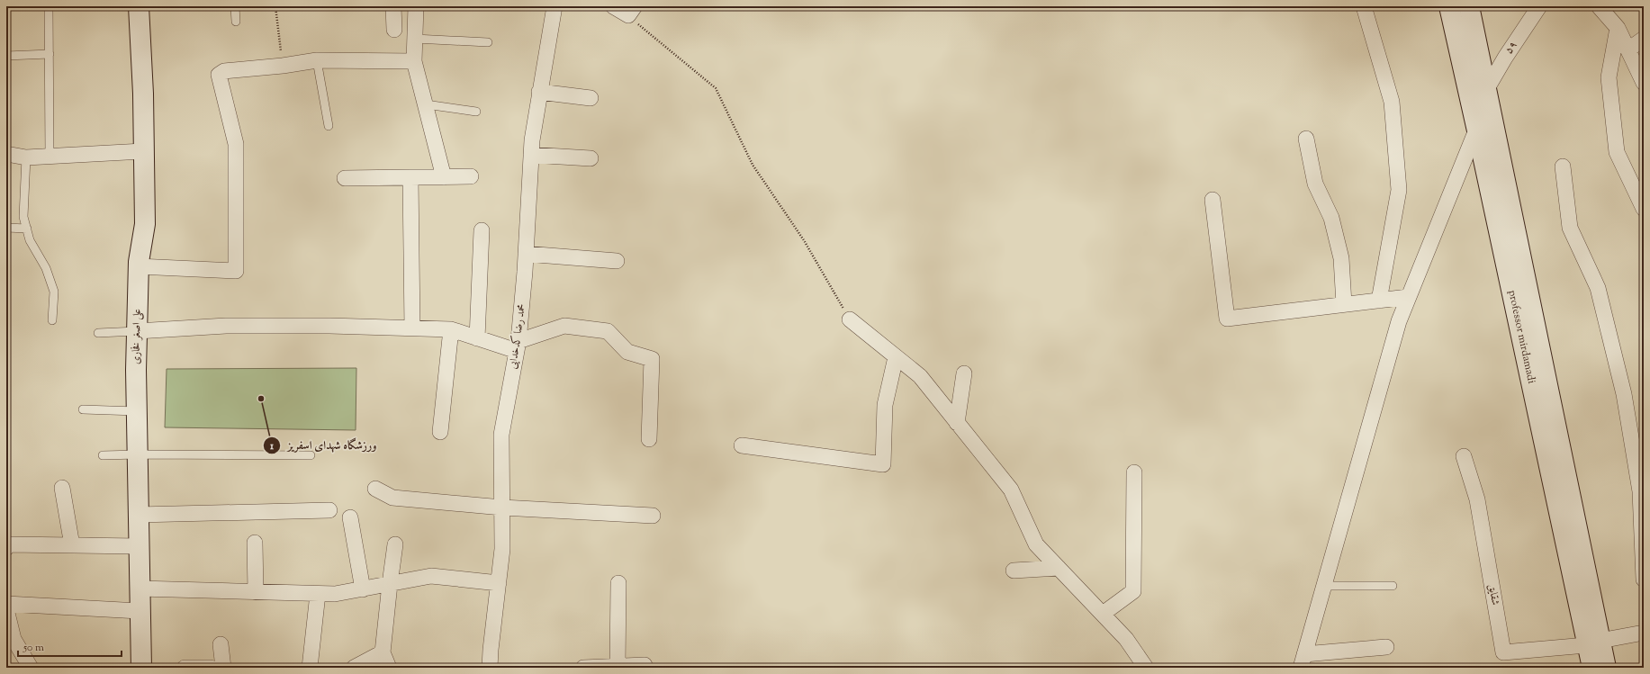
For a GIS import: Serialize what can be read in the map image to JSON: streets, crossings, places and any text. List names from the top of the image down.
{
  "streets": {
    "main road": ["علی اصغر فخاری", "professor mirdamadi"],
    "street": ["۵۹", "محمد رضا کدخدایی", "شقایق"]
  },
  "crossings": [
    ["۵۹", "professor mirdamadi"],
    ["professor mirdamadi", "شقایق"]
  ],
  "places": ["ورزشگاه شهدای اسفریز"],
  "scale_bar": "50 m"
}
